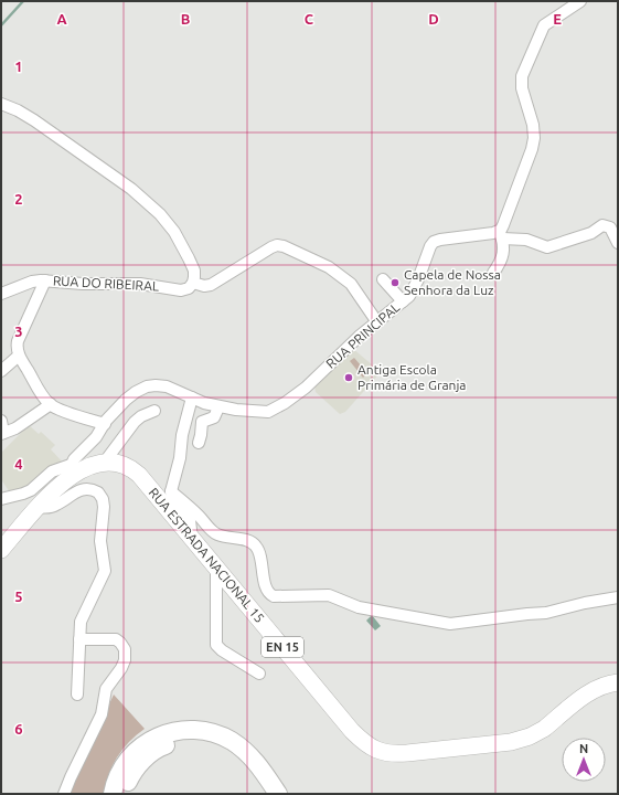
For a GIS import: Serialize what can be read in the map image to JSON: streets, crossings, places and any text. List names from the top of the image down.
{
  "streets": {
    "main road": ["RUA ESTRADA NACIONAL 15", "EN 15"],
    "street": ["RUA DO RIBEIRAL", "RUA PRINCIPAL"]
  },
  "crossings": [
    ["RUA DO RIBEIRAL", "RUA PRINCIPAL"]
  ],
  "places": ["Capela de Nossa Senhora da Luz", "Antiga Escola Primária de Granja"],
  "north": "top",
  "grid": {
    "columns": [
      "A",
      "B",
      "C",
      "D",
      "E"
    ],
    "rows": [
      "1",
      "2",
      "3",
      "4",
      "5",
      "6"
    ]
  }
}
